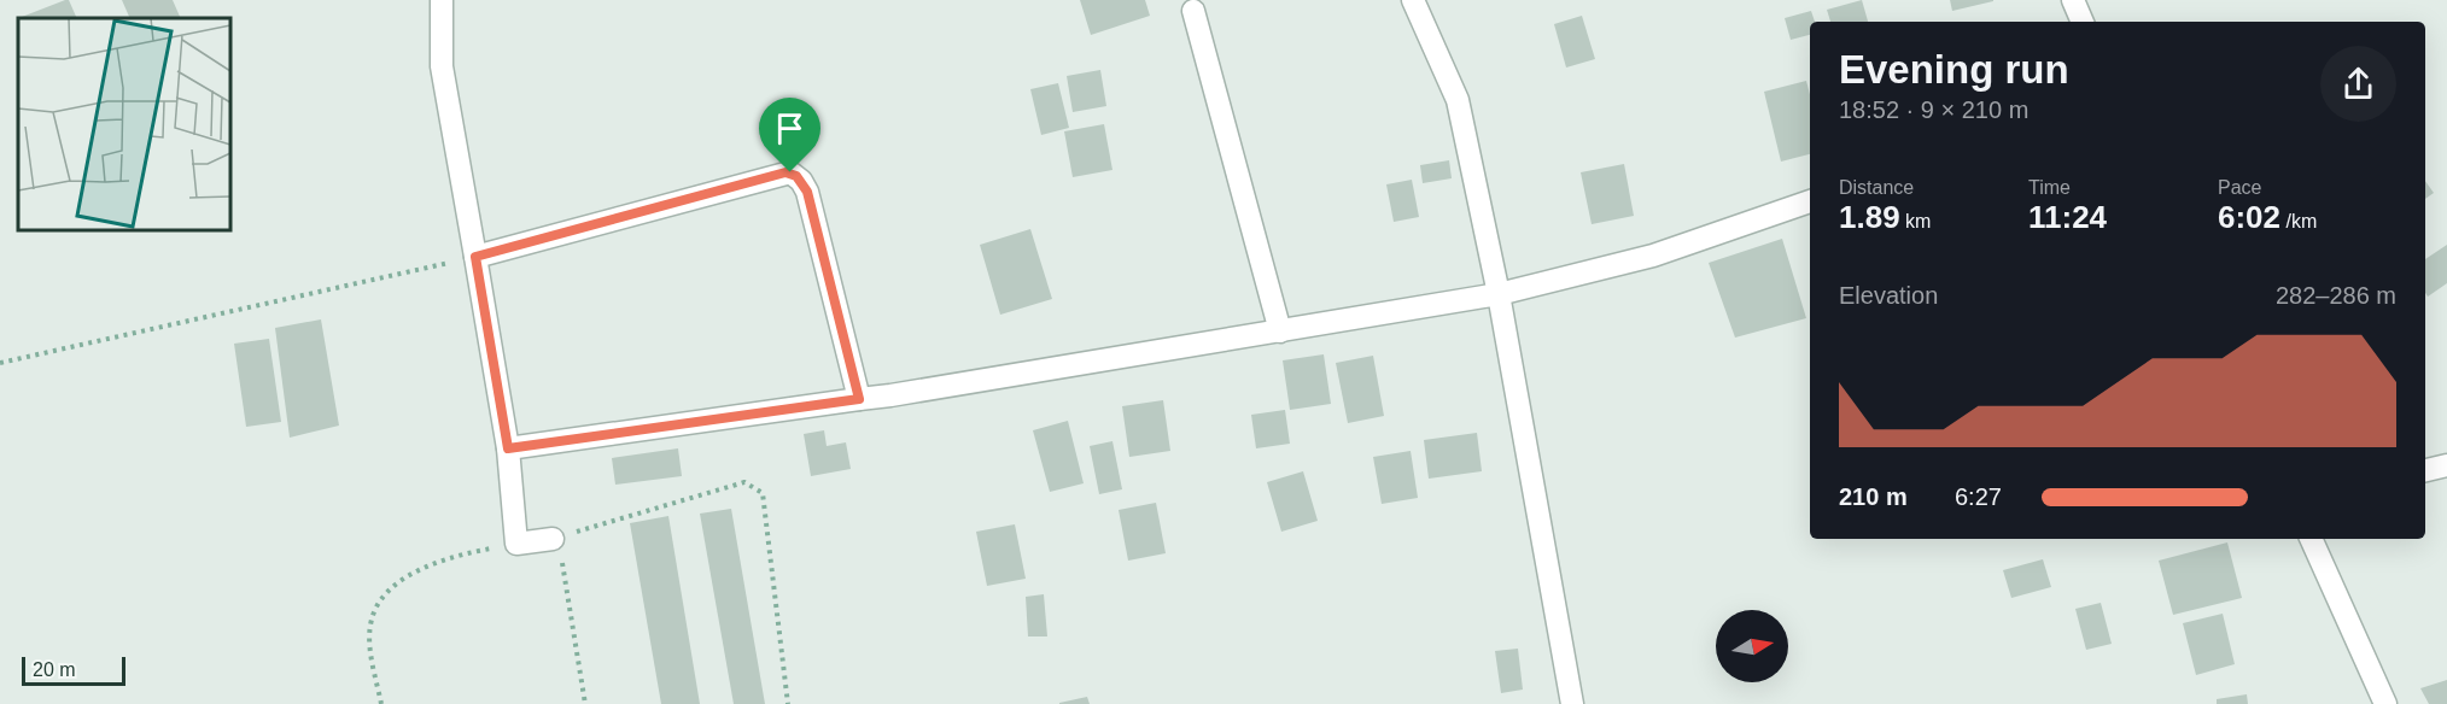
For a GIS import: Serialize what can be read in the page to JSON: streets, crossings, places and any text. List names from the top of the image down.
{
  "scale_bar": "20 m",
  "north": "right",
  "page": {
    "heading": ["Evening run", "18:52 · 9 × 210 m"],
    "stats": [
      ["Distance", "1.89 km"],
      ["Time", "11:24"],
      ["Pace", "6:02 /km"]
    ],
    "chart": ["Elevation", "282–286 m"],
    "list": [
      {
        "name": "210 m",
        "note": "6:27"
      }
    ],
    "scale": "20 m"
  }
}
